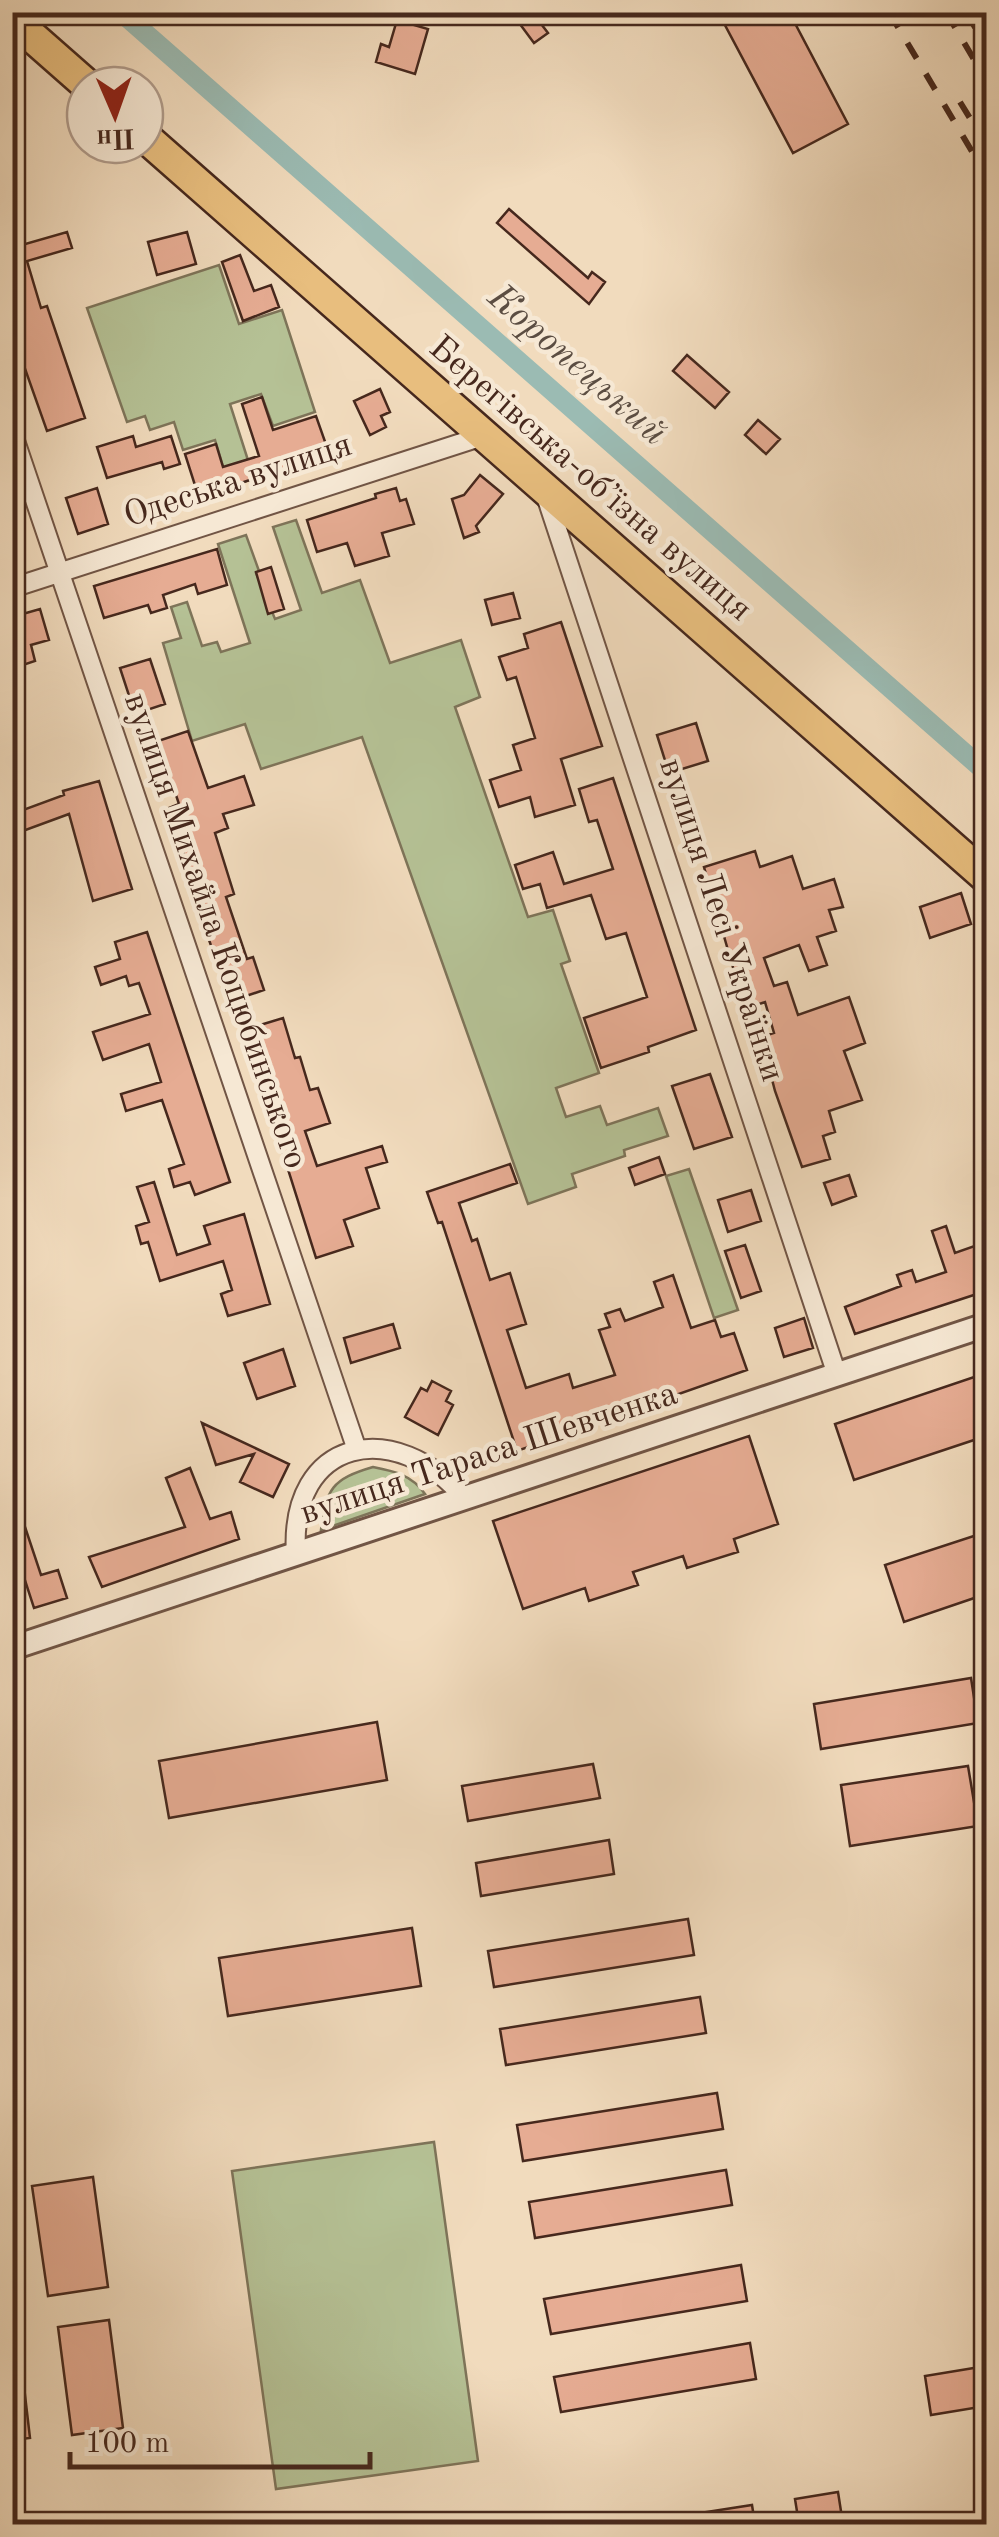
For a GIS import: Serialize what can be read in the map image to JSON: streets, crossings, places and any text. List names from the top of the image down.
{
  "streets": {
    "highway": ["Берегівська-обʼїзна вулиця"],
    "street": [
      "Одеська вулиця",
      "вулиця Лесі Українки",
      "вулиця Михайла Коцюбинського",
      "вулиця Тараса Шевченка"
    ]
  },
  "crossings": [
    ["Берегівська-обʼїзна вулиця", "Одеська вулиця"],
    ["Берегівська-обʼїзна вулиця", "вулиця Лесі Українки"],
    ["Одеська вулиця", "вулиця Михайла Коцюбинського"],
    ["вулиця Лесі Українки", "вулиця Тараса Шевченка"]
  ],
  "water": ["Коропецький"],
  "scale_bar": "100 m",
  "north": "bottom"
}
